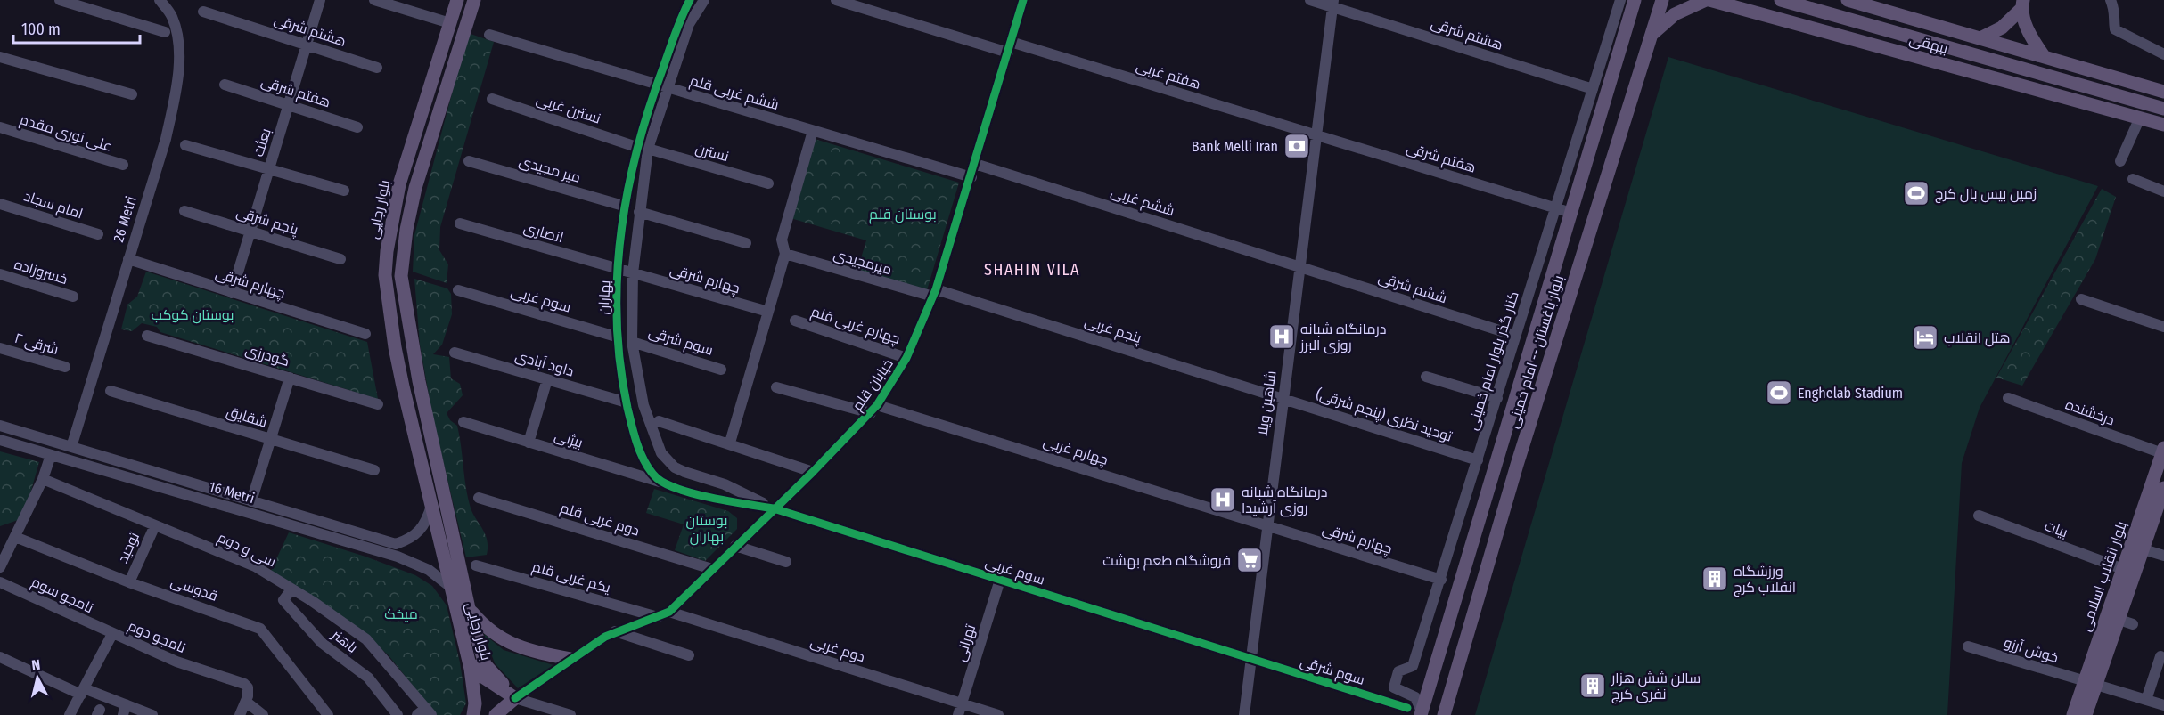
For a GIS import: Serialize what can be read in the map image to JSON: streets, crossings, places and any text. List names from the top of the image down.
{
  "streets": {
    "main road": [
      "بیهقی",
      "بلوار رجایی",
      "بلوار باغستان -- امام خمینی",
      "بلوار انقلاب اسلامی"
    ],
    "street": [
      "هشتم شرقی",
      "هفتم غربی",
      "هفتم شرقی",
      "ششم غربی قلم",
      "نسترن غربی",
      "علی نوری مقدم",
      "بعثت",
      "نسترن",
      "میر مجیدی",
      "ششم غربی",
      "امام سجاد",
      "26 Metri",
      "پنجم شرقی",
      "انصاری",
      "میرمجیدی",
      "خسروزاده",
      "چهارم شرقی",
      "ششم شرقی",
      "بهاران",
      "سوم غربی",
      "چهارم غربی قلم",
      "پنجم غربی",
      "سوم شرقی",
      "۲ شرقی",
      "گودرزی",
      "کنار گذر بلوار امام خمینی",
      "داود آبادی",
      "خیابان قلم",
      "شاهین ویلا",
      "درخشنده",
      "توحید نظری (پنجم شرقی)",
      "شقایق",
      "بیژنی",
      "چهارم غربی",
      "16 Metri",
      "دوم غربی قلم",
      "بیات",
      "توحید",
      "سی و دوم",
      "یکم غربی قلم",
      "قدوسی",
      "نامجو سوم",
      "نامجو دوم",
      "باهنر",
      "تهرانی",
      "دوم غربی",
      "خوش آرزو"
    ]
  },
  "crossings": [
    ["هشتم شرقی", "بعثت"],
    ["هشتم شرقی", "کنار گذر بلوار امام خمینی"],
    ["هشتم شرقی", "شاهین ویلا"],
    ["هفتم غربی", "هفتم شرقی"],
    ["هفتم غربی", "خیابان قلم"],
    ["هفتم غربی", "شاهین ویلا"],
    ["هفتم شرقی", "بعثت"],
    ["هفتم شرقی", "بلوار باغستان -- امام خمینی"],
    ["هفتم شرقی", "کنار گذر بلوار امام خمینی"],
    ["هفتم شرقی", "شاهین ویلا"],
    ["ششم غربی قلم", "بهاران"],
    ["ششم غربی قلم", "خیابان قلم"],
    ["نسترن غربی", "بهاران"],
    ["بعثت", "پنجم شرقی"],
    ["بعثت", "چهارم شرقی"],
    ["نسترن", "بهاران"],
    ["میر مجیدی", "بهاران"],
    ["ششم غربی", "ششم شرقی"],
    ["ششم غربی", "خیابان قلم"],
    ["ششم غربی", "شاهین ویلا"],
    ["بلوار رجایی", "خیابان قلم"],
    ["بلوار رجایی", "16 Metri"],
    ["26 Metri", "چهارم شرقی"],
    ["26 Metri", "16 Metri"],
    ["انصاری", "چهارم شرقی"],
    ["انصاری", "بهاران"],
    ["میرمجیدی", "پنجم غربی"],
    ["میرمجیدی", "خیابان قلم"],
    ["چهارم شرقی", "بهاران"],
    ["چهارم شرقی", "کنار گذر بلوار امام خمینی"],
    ["چهارم شرقی", "شاهین ویلا"],
    ["چهارم شرقی", "چهارم غربی"],
    ["ششم شرقی", "کنار گذر بلوار امام خمینی"],
    ["ششم شرقی", "شاهین ویلا"],
    ["بهاران", "سوم غربی"],
    ["بهاران", "سوم شرقی"],
    ["بهاران", "داود آبادی"],
    ["بهاران", "خیابان قلم"],
    ["بهاران", "بیژنی"],
    ["سوم غربی", "سوم شرقی"],
    ["سوم غربی", "خیابان قلم"],
    ["سوم غربی", "شاهین ویلا"],
    ["سوم غربی", "تهرانی"],
    ["چهارم غربی قلم", "خیابان قلم"],
    ["پنجم غربی", "خیابان قلم"],
    ["پنجم غربی", "شاهین ویلا"],
    ["پنجم غربی", "توحید نظری (پنجم شرقی)"],
    ["سوم شرقی", "شاهین ویلا"],
    ["بلوار باغستان -- امام خمینی", "کنار گذر بلوار امام خمینی"],
    ["کنار گذر بلوار امام خمینی", "توحید نظری (پنجم شرقی)"],
    ["خیابان قلم", "چهارم غربی"],
    ["خیابان قلم", "دوم غربی قلم"],
    ["خیابان قلم", "یکم غربی قلم"],
    ["خیابان قلم", "دوم غربی"],
    ["شاهین ویلا", "توحید نظری (پنجم شرقی)"],
    ["شاهین ویلا", "چهارم غربی"],
    ["درخشنده", "بلوار انقلاب اسلامی"],
    ["بیات", "بلوار انقلاب اسلامی"],
    ["توحید", "سی و دوم"],
    ["توحید", "قدوسی"],
    ["سی و دوم", "باهنر"],
    ["بلوار انقلاب اسلامی", "خوش آرزو"],
    ["نامجو سوم", "نامجو دوم"],
    ["تهرانی", "دوم غربی"]
  ],
  "districts": ["SHAHIN VILA"],
  "parks": [
    "بوستان قلم",
    "بوستان کوکب",
    "بوستان بهاران",
    "میخک"
  ],
  "places": {
    "bank": ["Bank Melli Iran"],
    "sports": ["زمین بیس بال کرج", "Enghelab Stadium"],
    "hospital": ["درمانگاه شبانه روزی البرز", "درمانگاه شبانه روزی آرشیدا"],
    "hotel": ["هتل انقلاب"],
    "supermarket": ["فروشگاه طعم بهشت"],
    "building": ["ورزشگاه انقلاب کرج", "سالن شش هزار نفری کرج"]
  },
  "scale_bar": "100 m",
  "north": "top"
}
